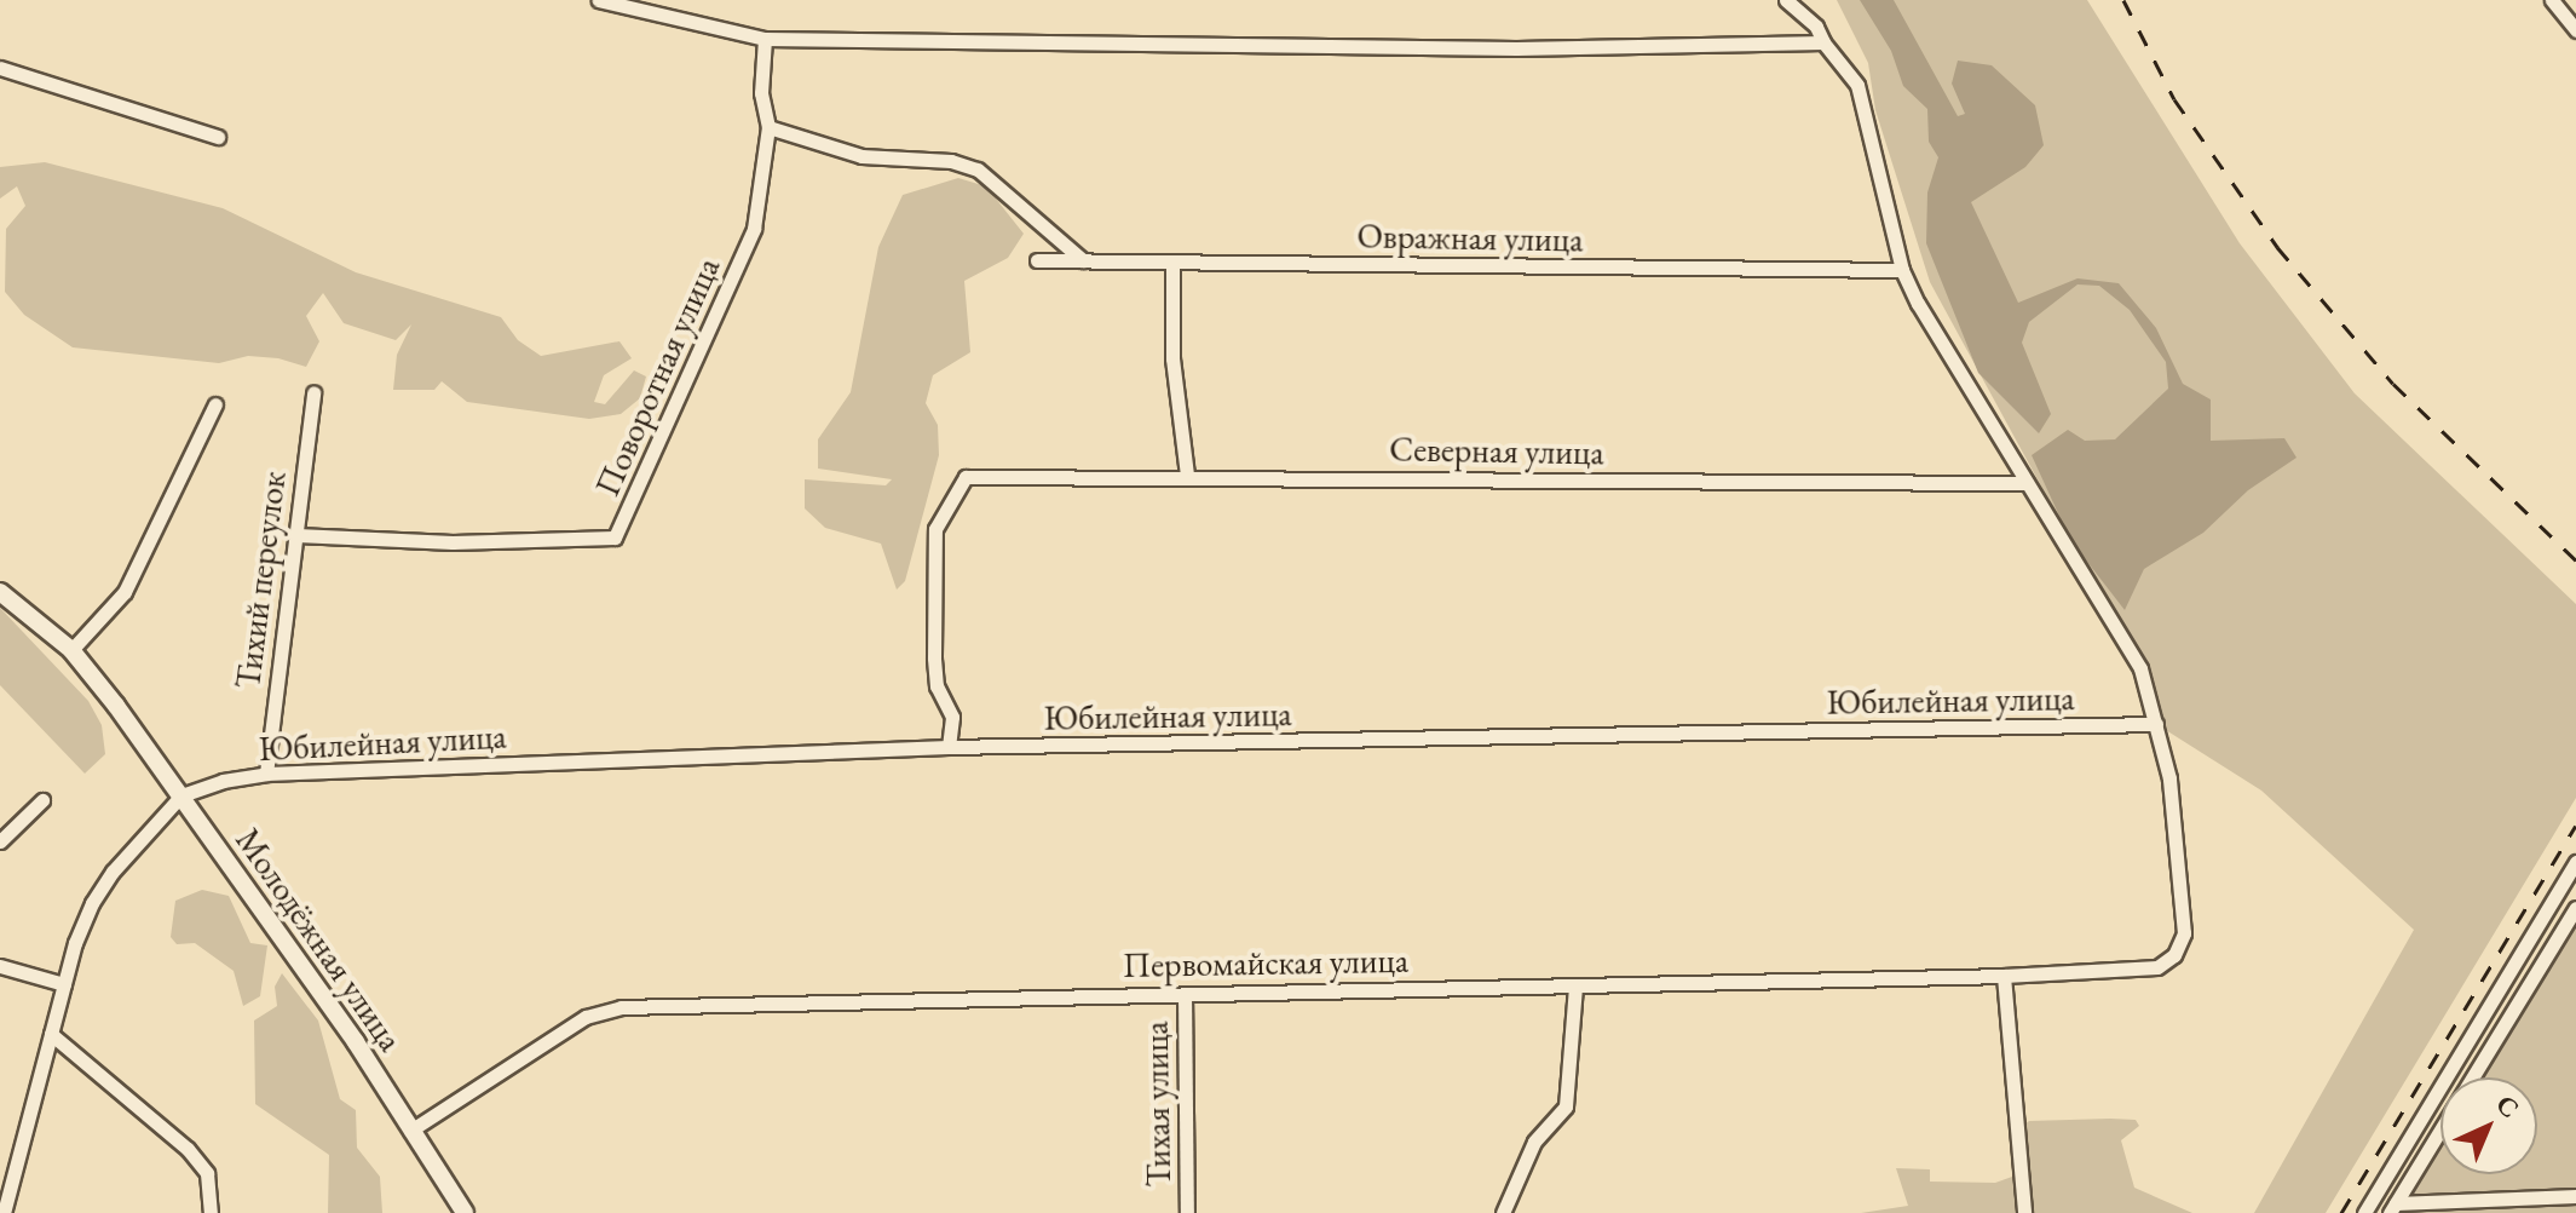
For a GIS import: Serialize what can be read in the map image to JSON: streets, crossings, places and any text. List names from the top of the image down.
{
  "streets": {
    "street": [
      "Овражная улица",
      "Поворотная улица",
      "Северная улица",
      "Тихий переулок",
      "Юбилейная улица",
      "Молодёжная улица",
      "Первомайская улица",
      "Тихая улица"
    ]
  },
  "crossings": [
    ["Поворотная улица", "Тихий переулок"],
    ["Северная улица", "Юбилейная улица"],
    ["Тихий переулок", "Юбилейная улица"],
    ["Юбилейная улица", "Молодёжная улица"],
    ["Юбилейная улица", "Первомайская улица"],
    ["Молодёжная улица", "Первомайская улица"],
    ["Первомайская улица", "Тихая улица"]
  ],
  "north": "top right"
}
